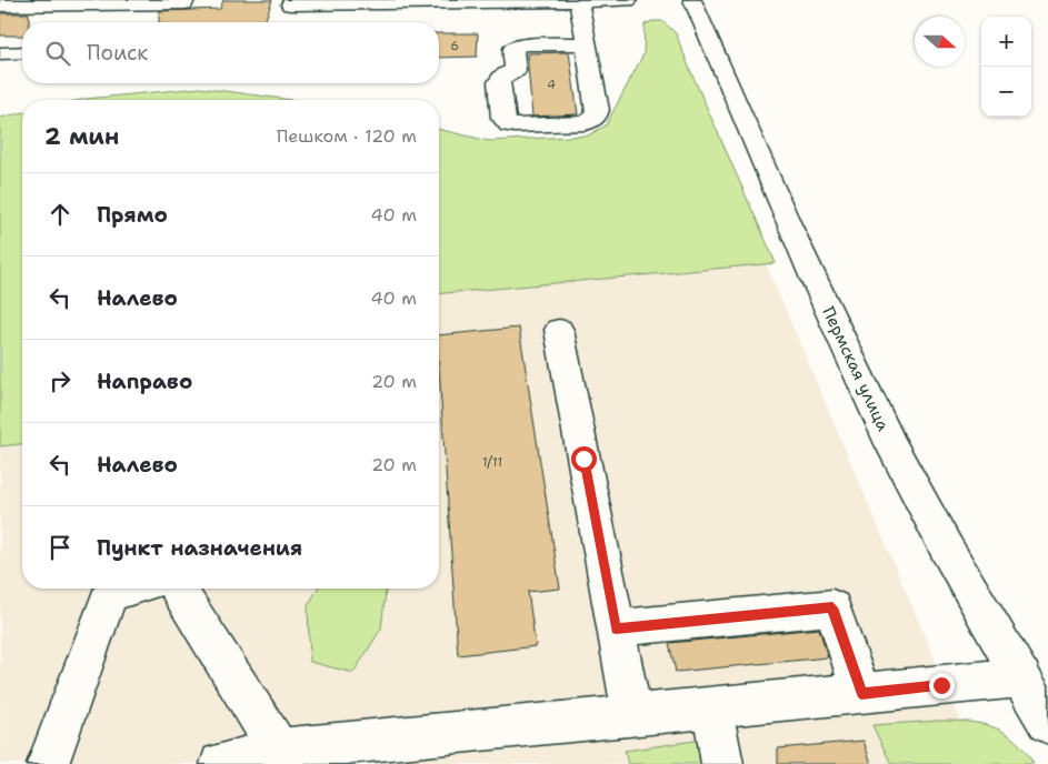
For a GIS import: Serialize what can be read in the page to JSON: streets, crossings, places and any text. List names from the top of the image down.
{
  "streets": {
    "main road": ["Пермская улица"]
  },
  "house_numbers": ["6", "4", "1/11"],
  "north": "right",
  "page": {
    "map_buttons": ["+", "−"],
    "search": "Поиск",
    "heading": ["2 мин", "Пешком · 120 m"],
    "list": [
      ["Прямо", "40 m"],
      ["Налево", "40 m"],
      ["Направо", "20 m"],
      ["Налево", "20 m"],
      "Пункт назначения"
    ]
  }
}
